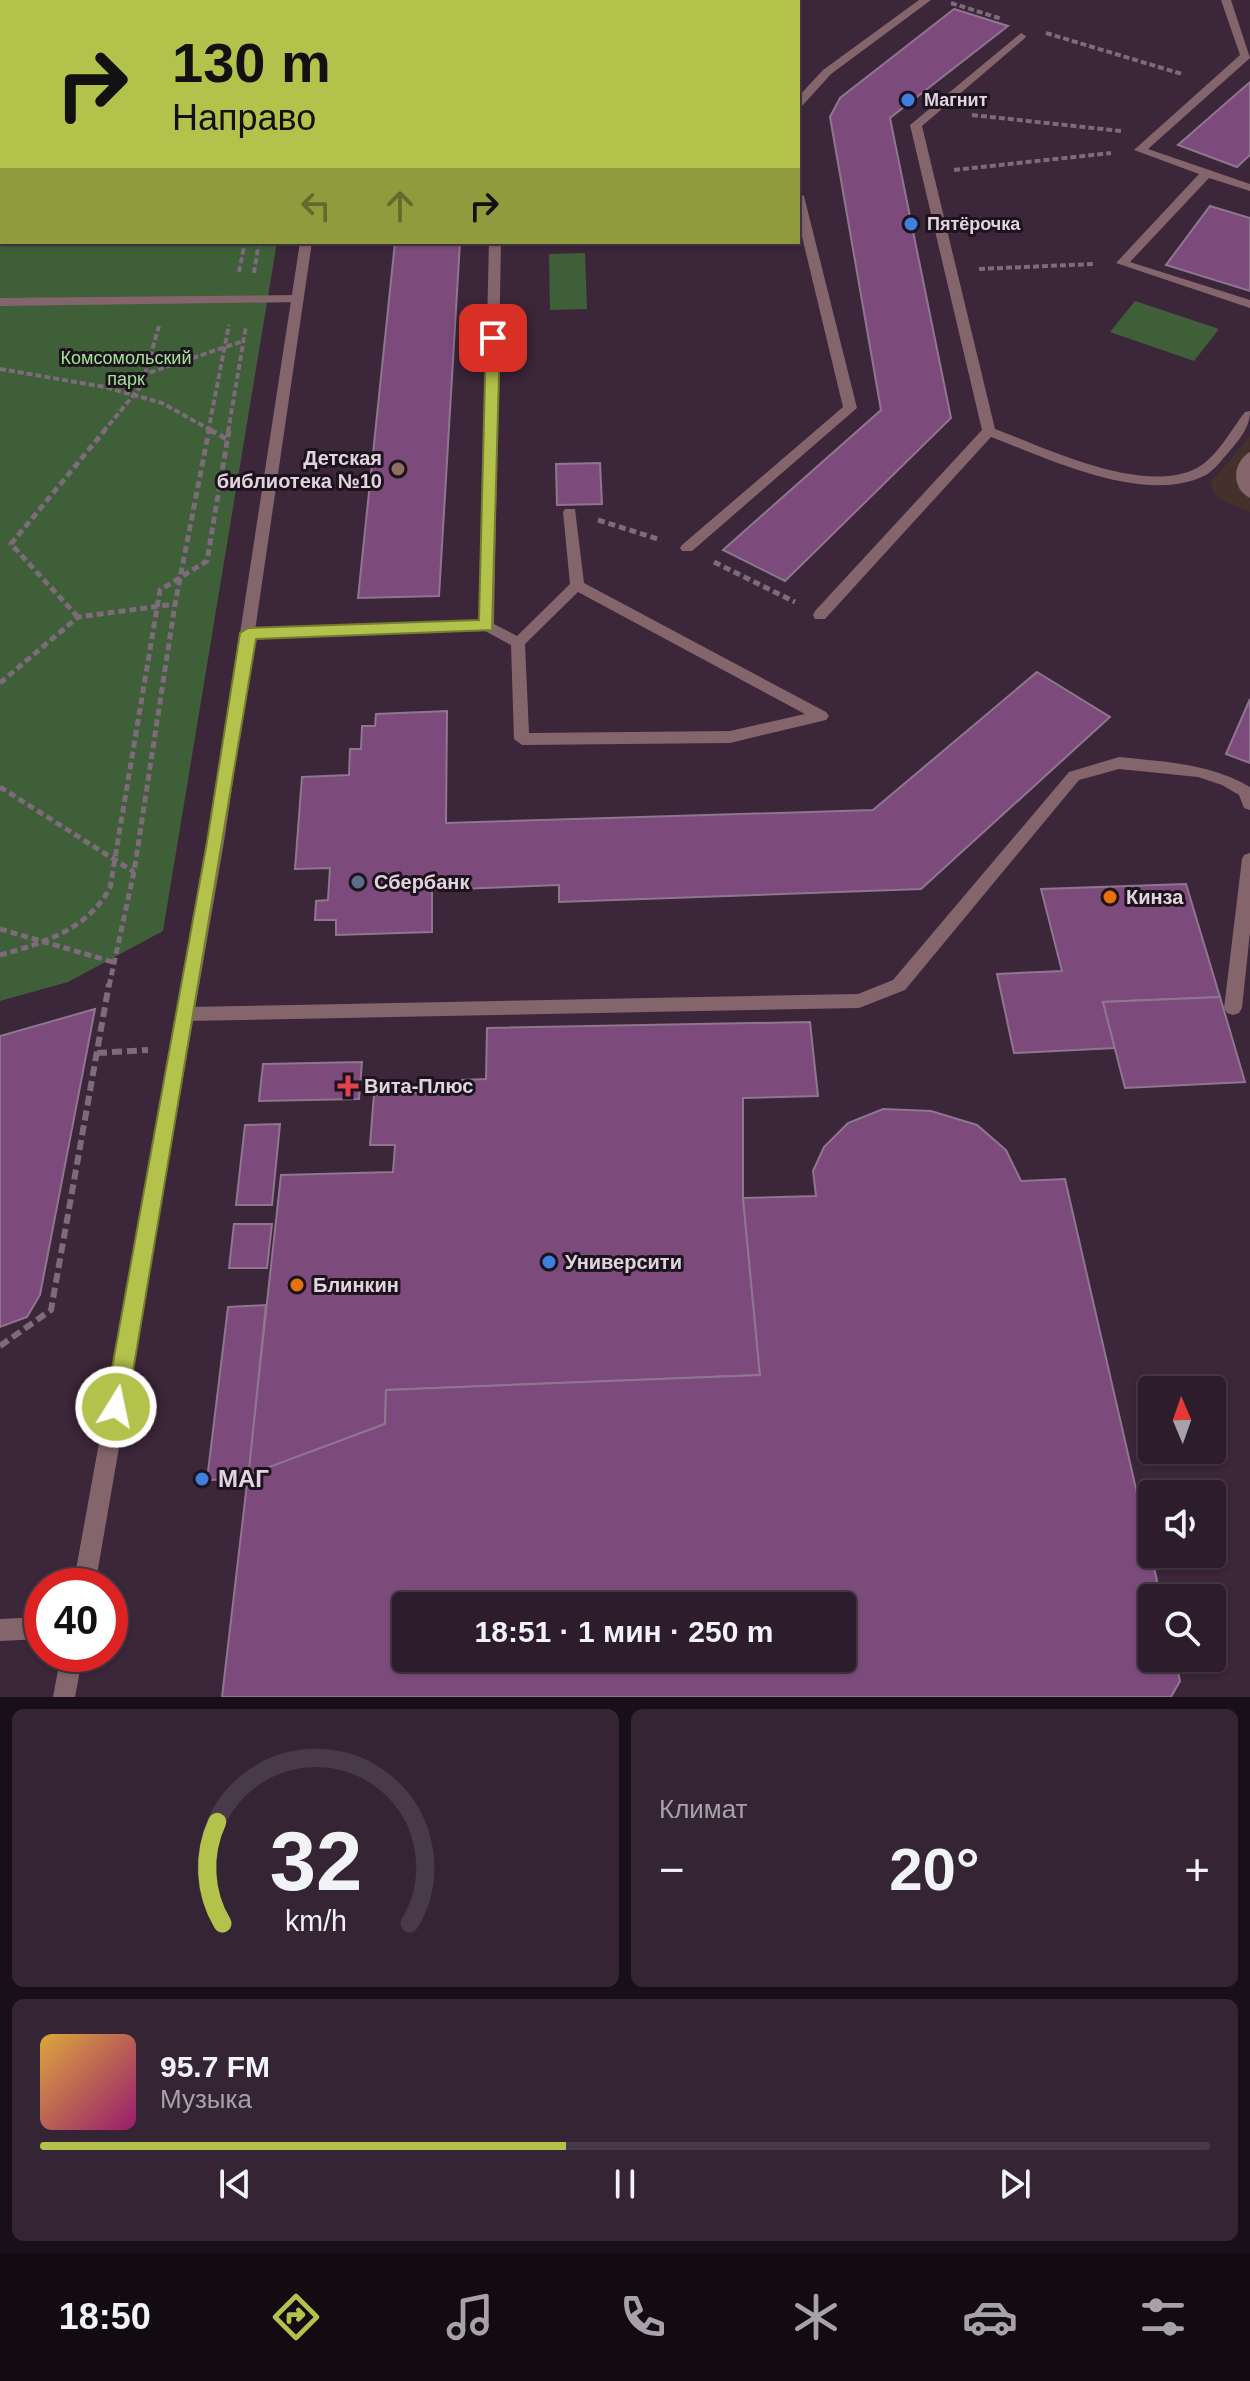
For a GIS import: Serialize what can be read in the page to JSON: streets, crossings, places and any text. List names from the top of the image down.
{
  "parks": ["Комсомольский парк"],
  "places": {
    "other": [
      "Магнит",
      "Пятёрочка",
      "Детская библиотека №10",
      "Сбербанк",
      "Кинза",
      "Университи",
      "Блинкин",
      "МАГ"
    ],
    "health": ["Вита-Плюс"]
  },
  "north": "top",
  "page": {
    "turn": ["130 m", "Направо"],
    "limit": "40",
    "trip": "18:51 · 1 мин · 250 m",
    "tile": "Климат",
    "heat": ["−", "20°", "+"],
    "song": ["95.7 FM", "Музыка"],
    "tabs": "18:50",
    "gauge": ["32", "km/h"]
  }
}
